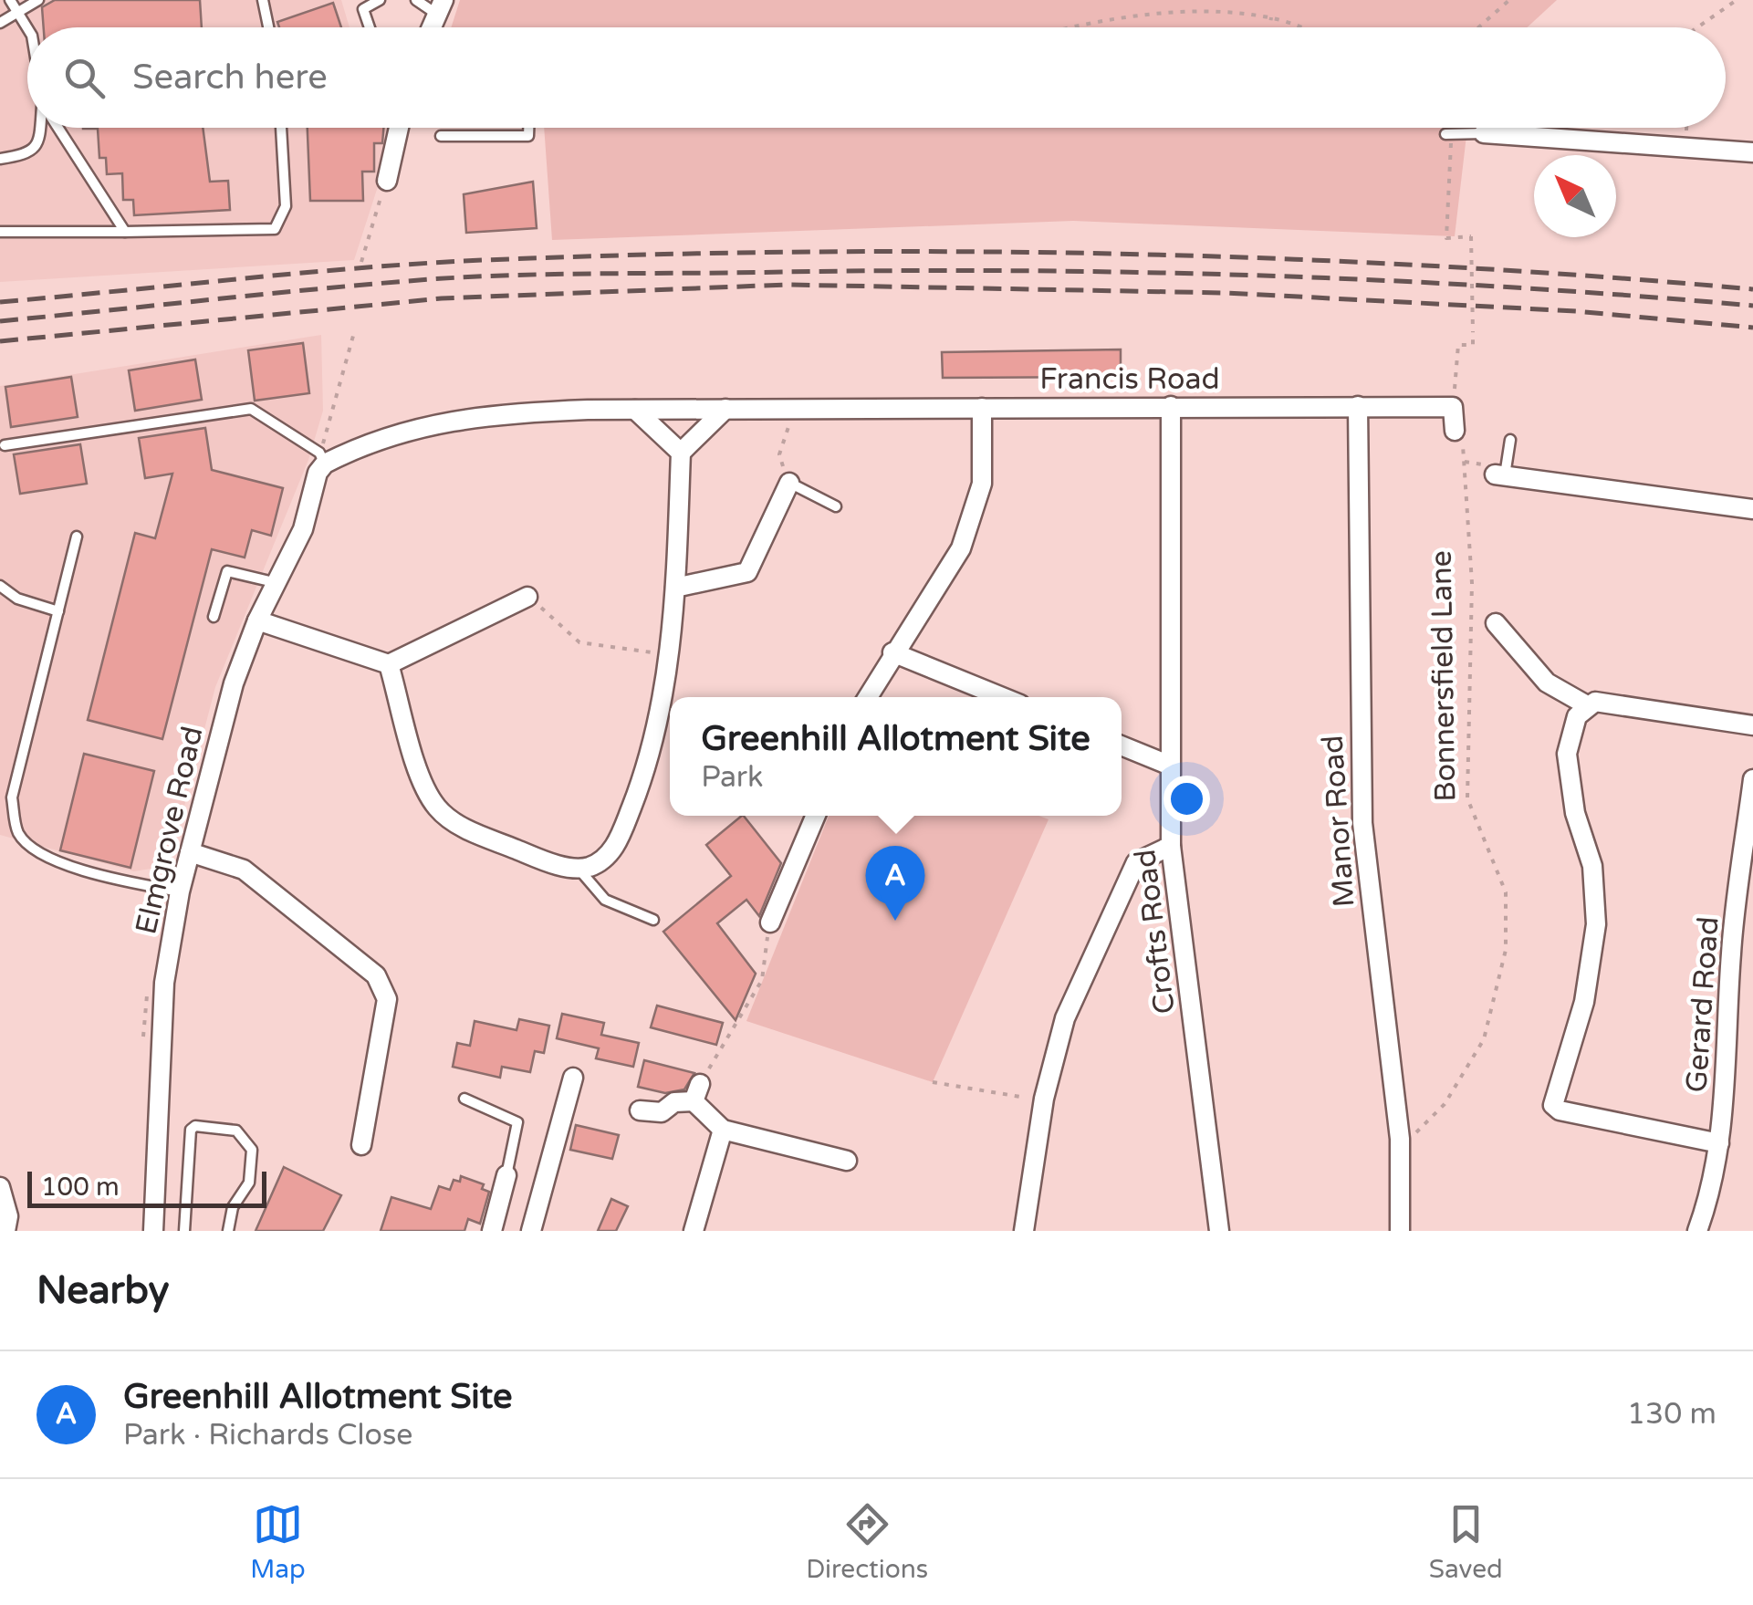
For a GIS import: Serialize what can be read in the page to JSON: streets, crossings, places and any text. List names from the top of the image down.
{
  "streets": {
    "street": [
      "Francis Road",
      "Manor Road",
      "Elmgrove Road",
      "Crofts Road",
      "Gerard Road"
    ],
    "path": ["Bonnersfield Lane"]
  },
  "crossings": [
    ["Francis Road", "Manor Road"],
    ["Francis Road", "Elmgrove Road"],
    ["Francis Road", "Crofts Road"],
    ["Bonnersfield Lane", "Manor Road"]
  ],
  "scale_bar": "100 m",
  "north": "top left",
  "page": {
    "search": "Search here",
    "popup": ["Greenhill Allotment Site", "Park"],
    "pins": "A",
    "scale": "100 m",
    "heading": "Nearby",
    "list": [
      {
        "mark": "A",
        "name": "Greenhill Allotment Site",
        "note": "Park · Richards Close",
        "value": "130 m"
      }
    ],
    "nav": ["Map", "Directions", "Saved"]
  }
}
